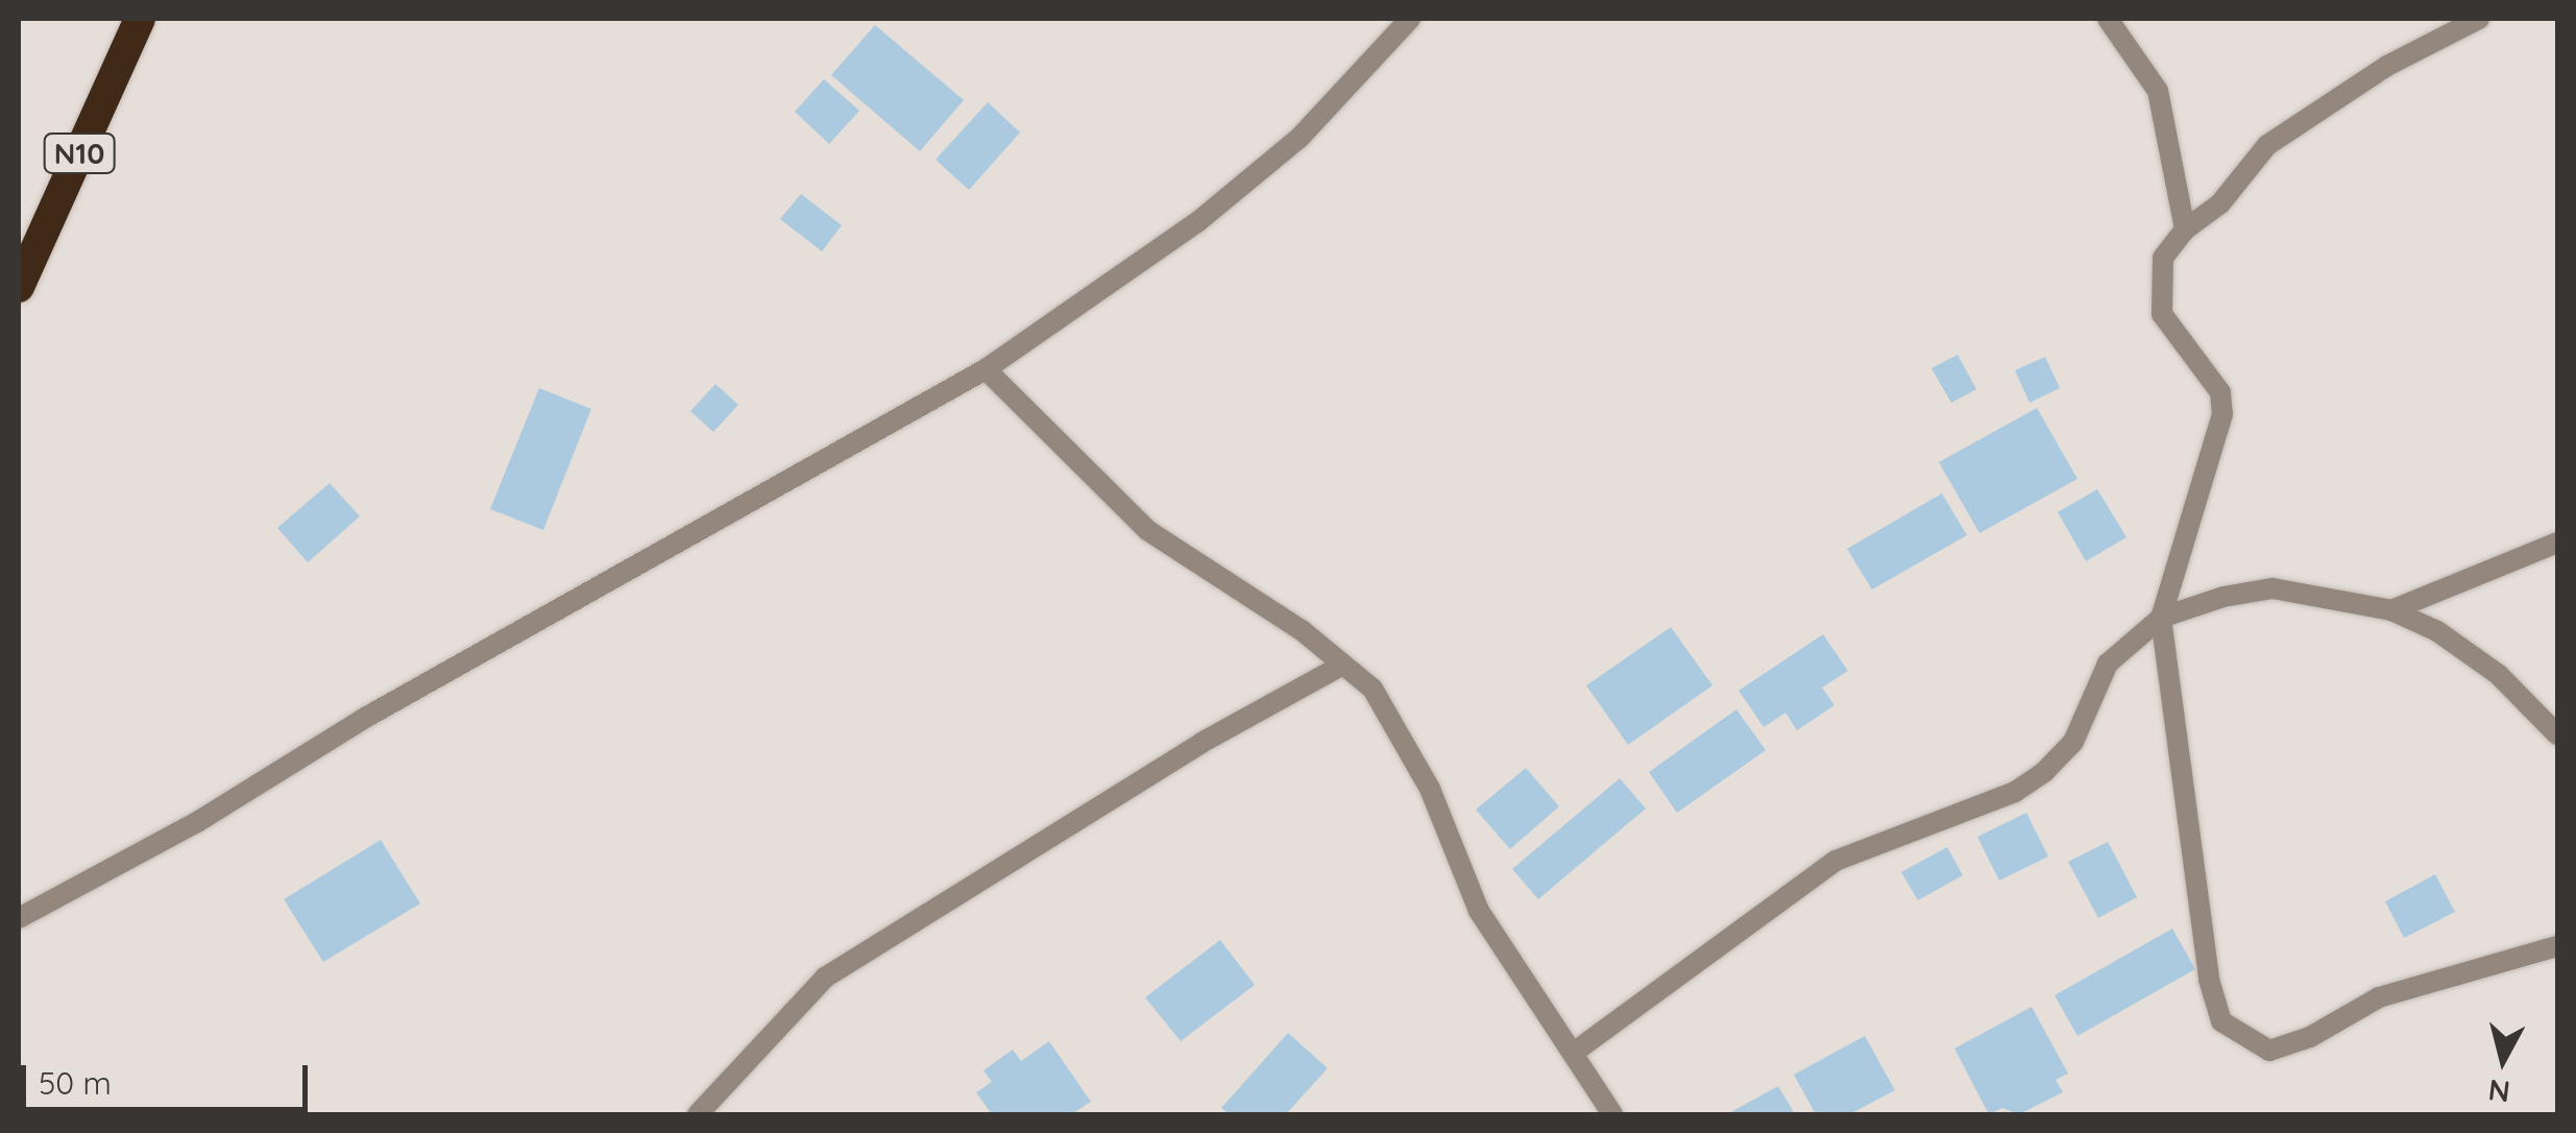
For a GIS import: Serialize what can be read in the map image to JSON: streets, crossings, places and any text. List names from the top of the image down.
{
  "streets": {
    "highway": ["N10"]
  },
  "scale_bar": "50 m",
  "north": "bottom"
}
